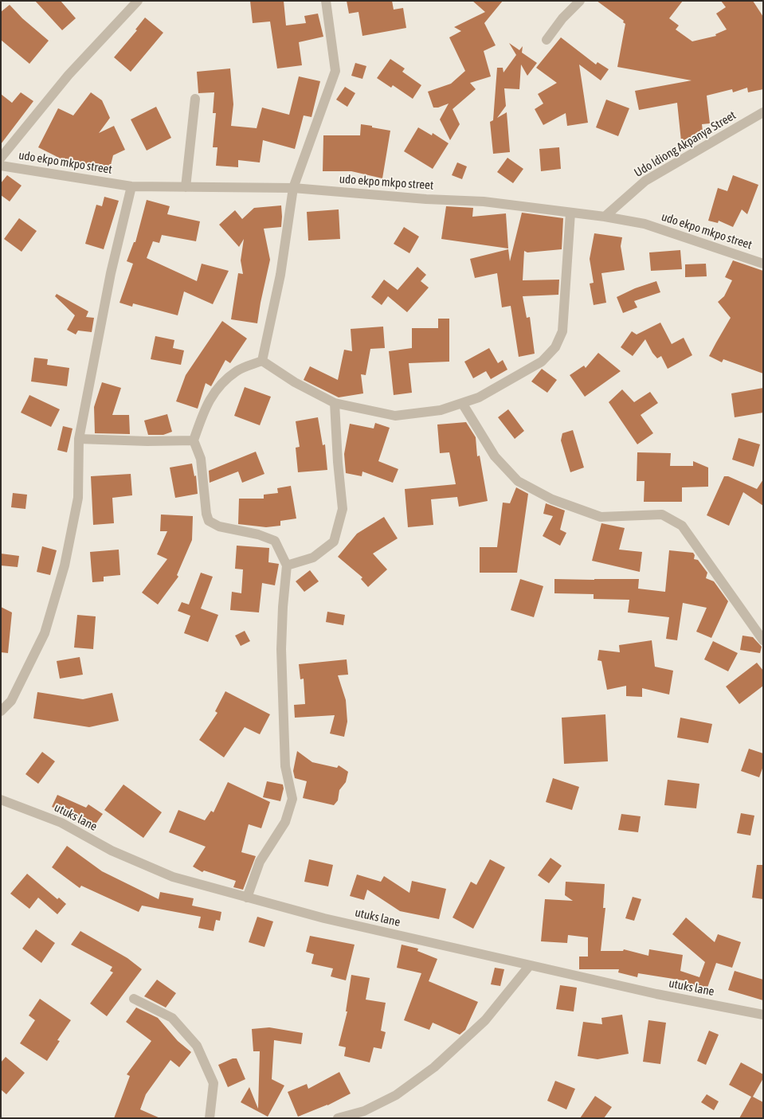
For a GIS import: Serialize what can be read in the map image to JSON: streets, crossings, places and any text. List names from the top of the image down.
{
  "streets": {
    "street": ["Udo Idiong Akpanya Street", "udo ekpo mkpo street", "utuks lane"]
  },
  "crossings": [
    ["Udo Idiong Akpanya Street", "udo ekpo mkpo street"]
  ]
}
